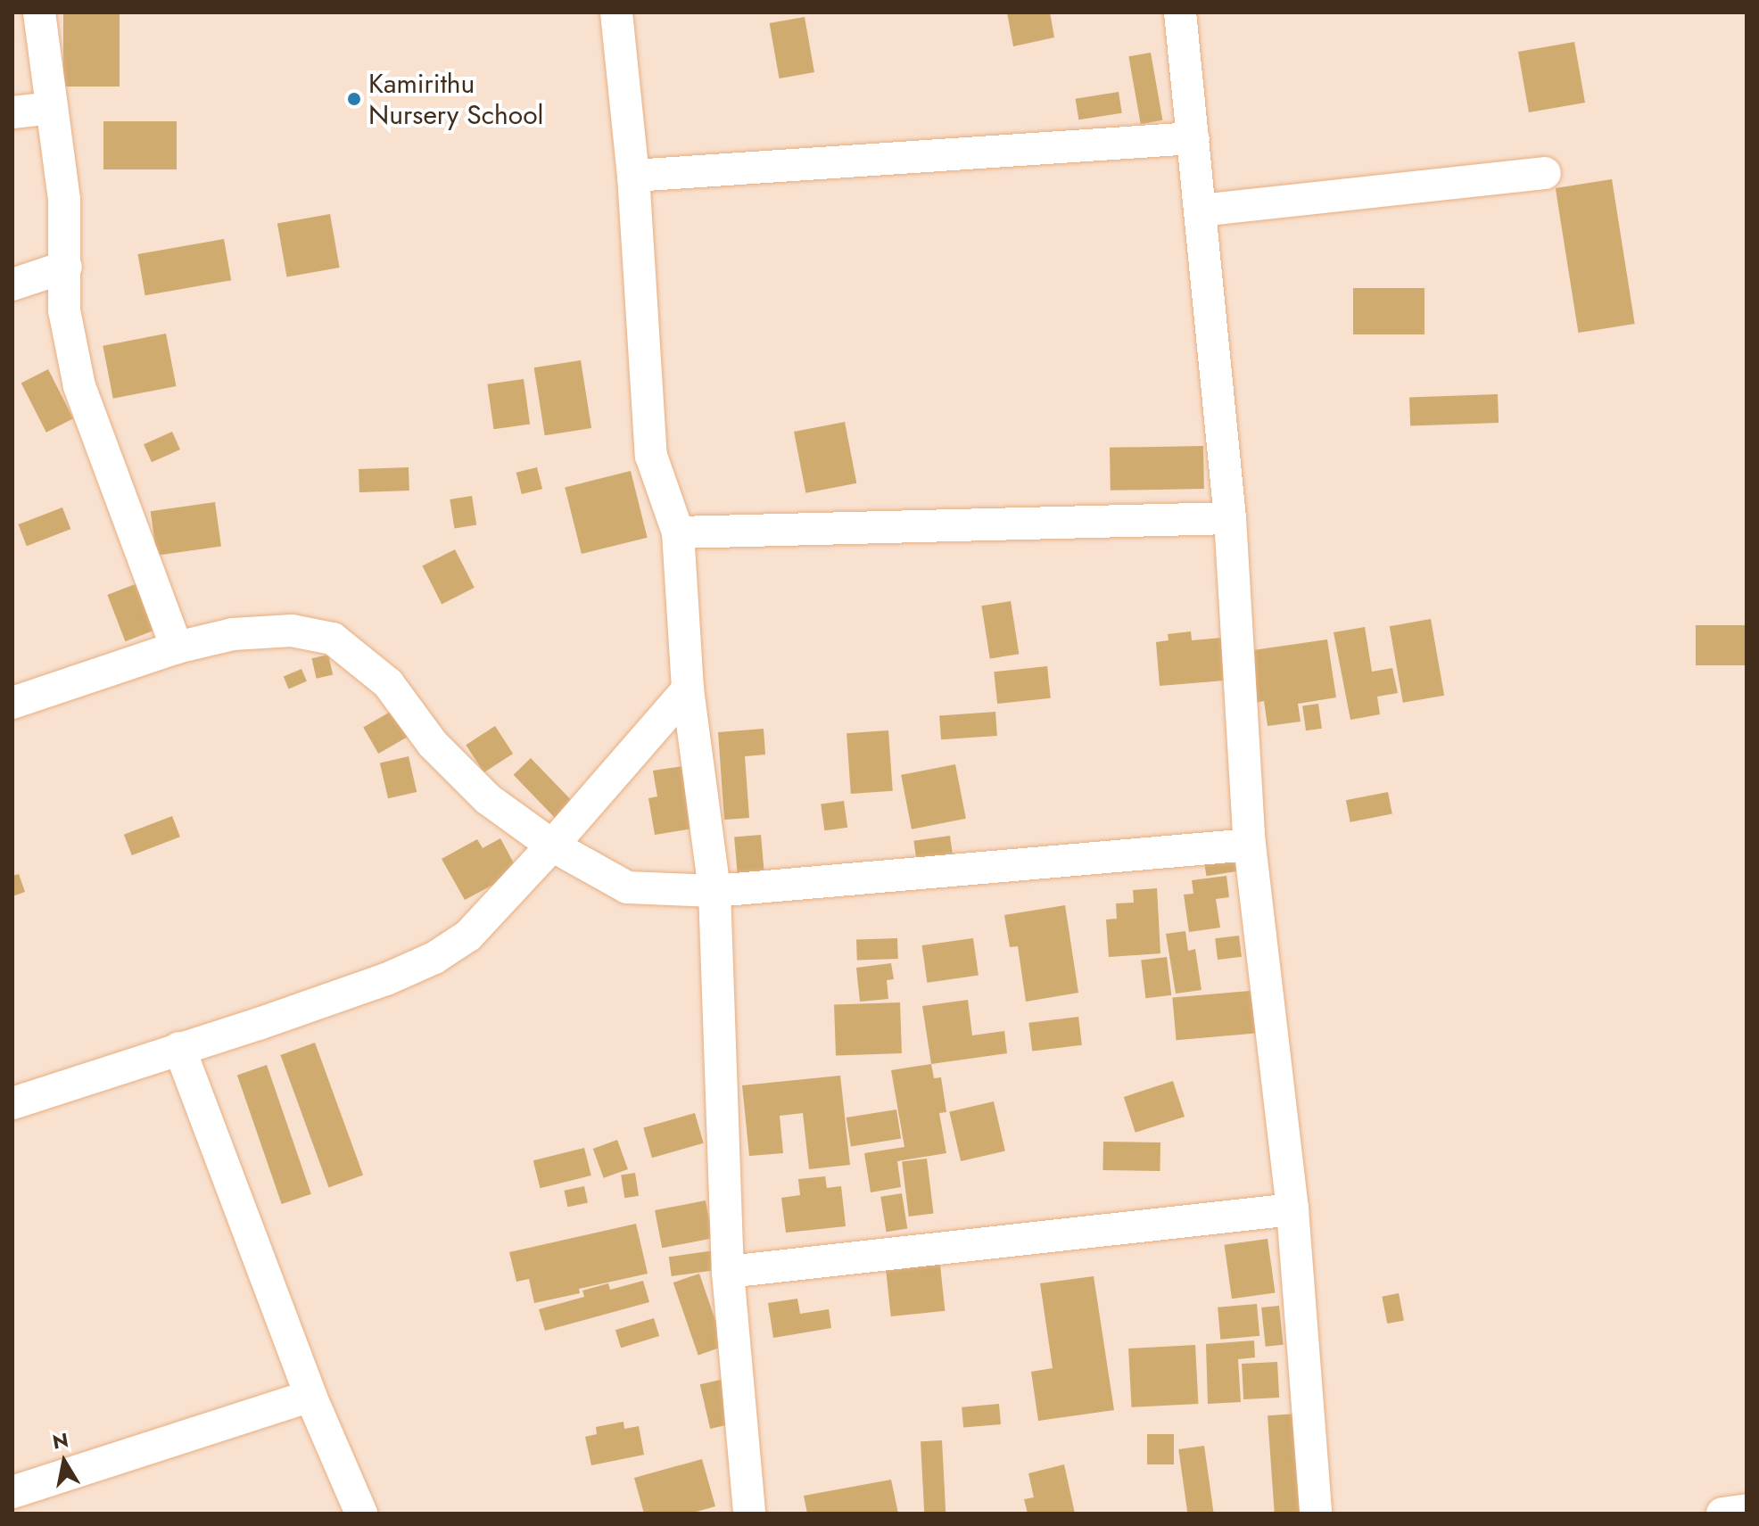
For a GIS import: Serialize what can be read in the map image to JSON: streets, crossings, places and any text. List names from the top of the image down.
{
  "places": ["Kamirithu Nursery School"],
  "north": "top"
}
